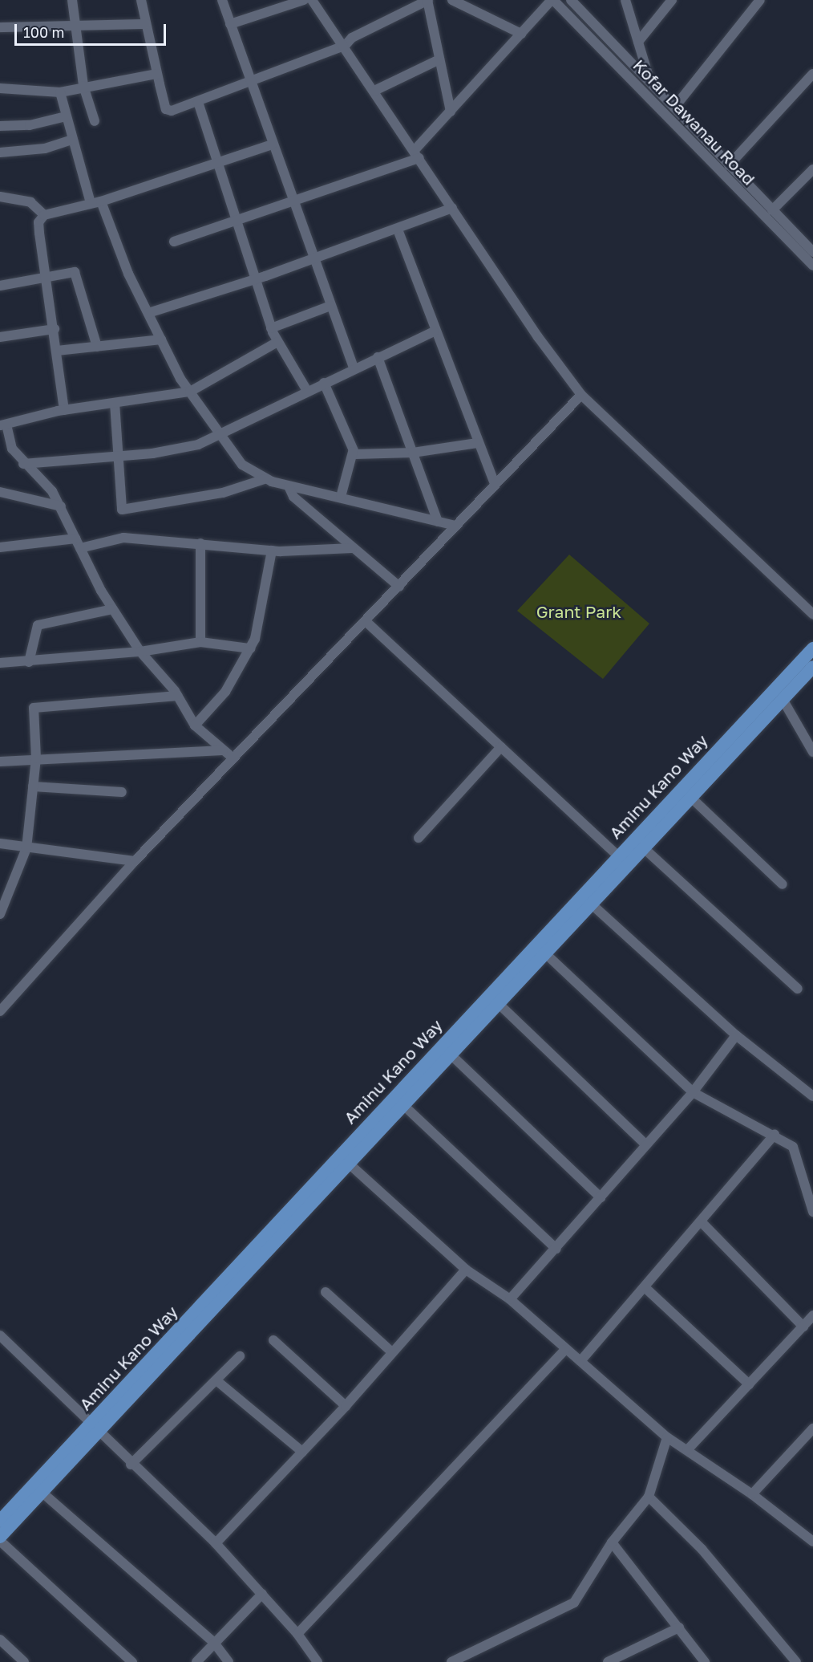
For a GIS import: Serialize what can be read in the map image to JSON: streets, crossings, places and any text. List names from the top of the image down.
{
  "streets": {
    "main road": ["Aminu Kano Way"],
    "street": ["Kofar Dawanau Road"]
  },
  "parks": ["Grant Park"],
  "scale_bar": "100 m"
}
